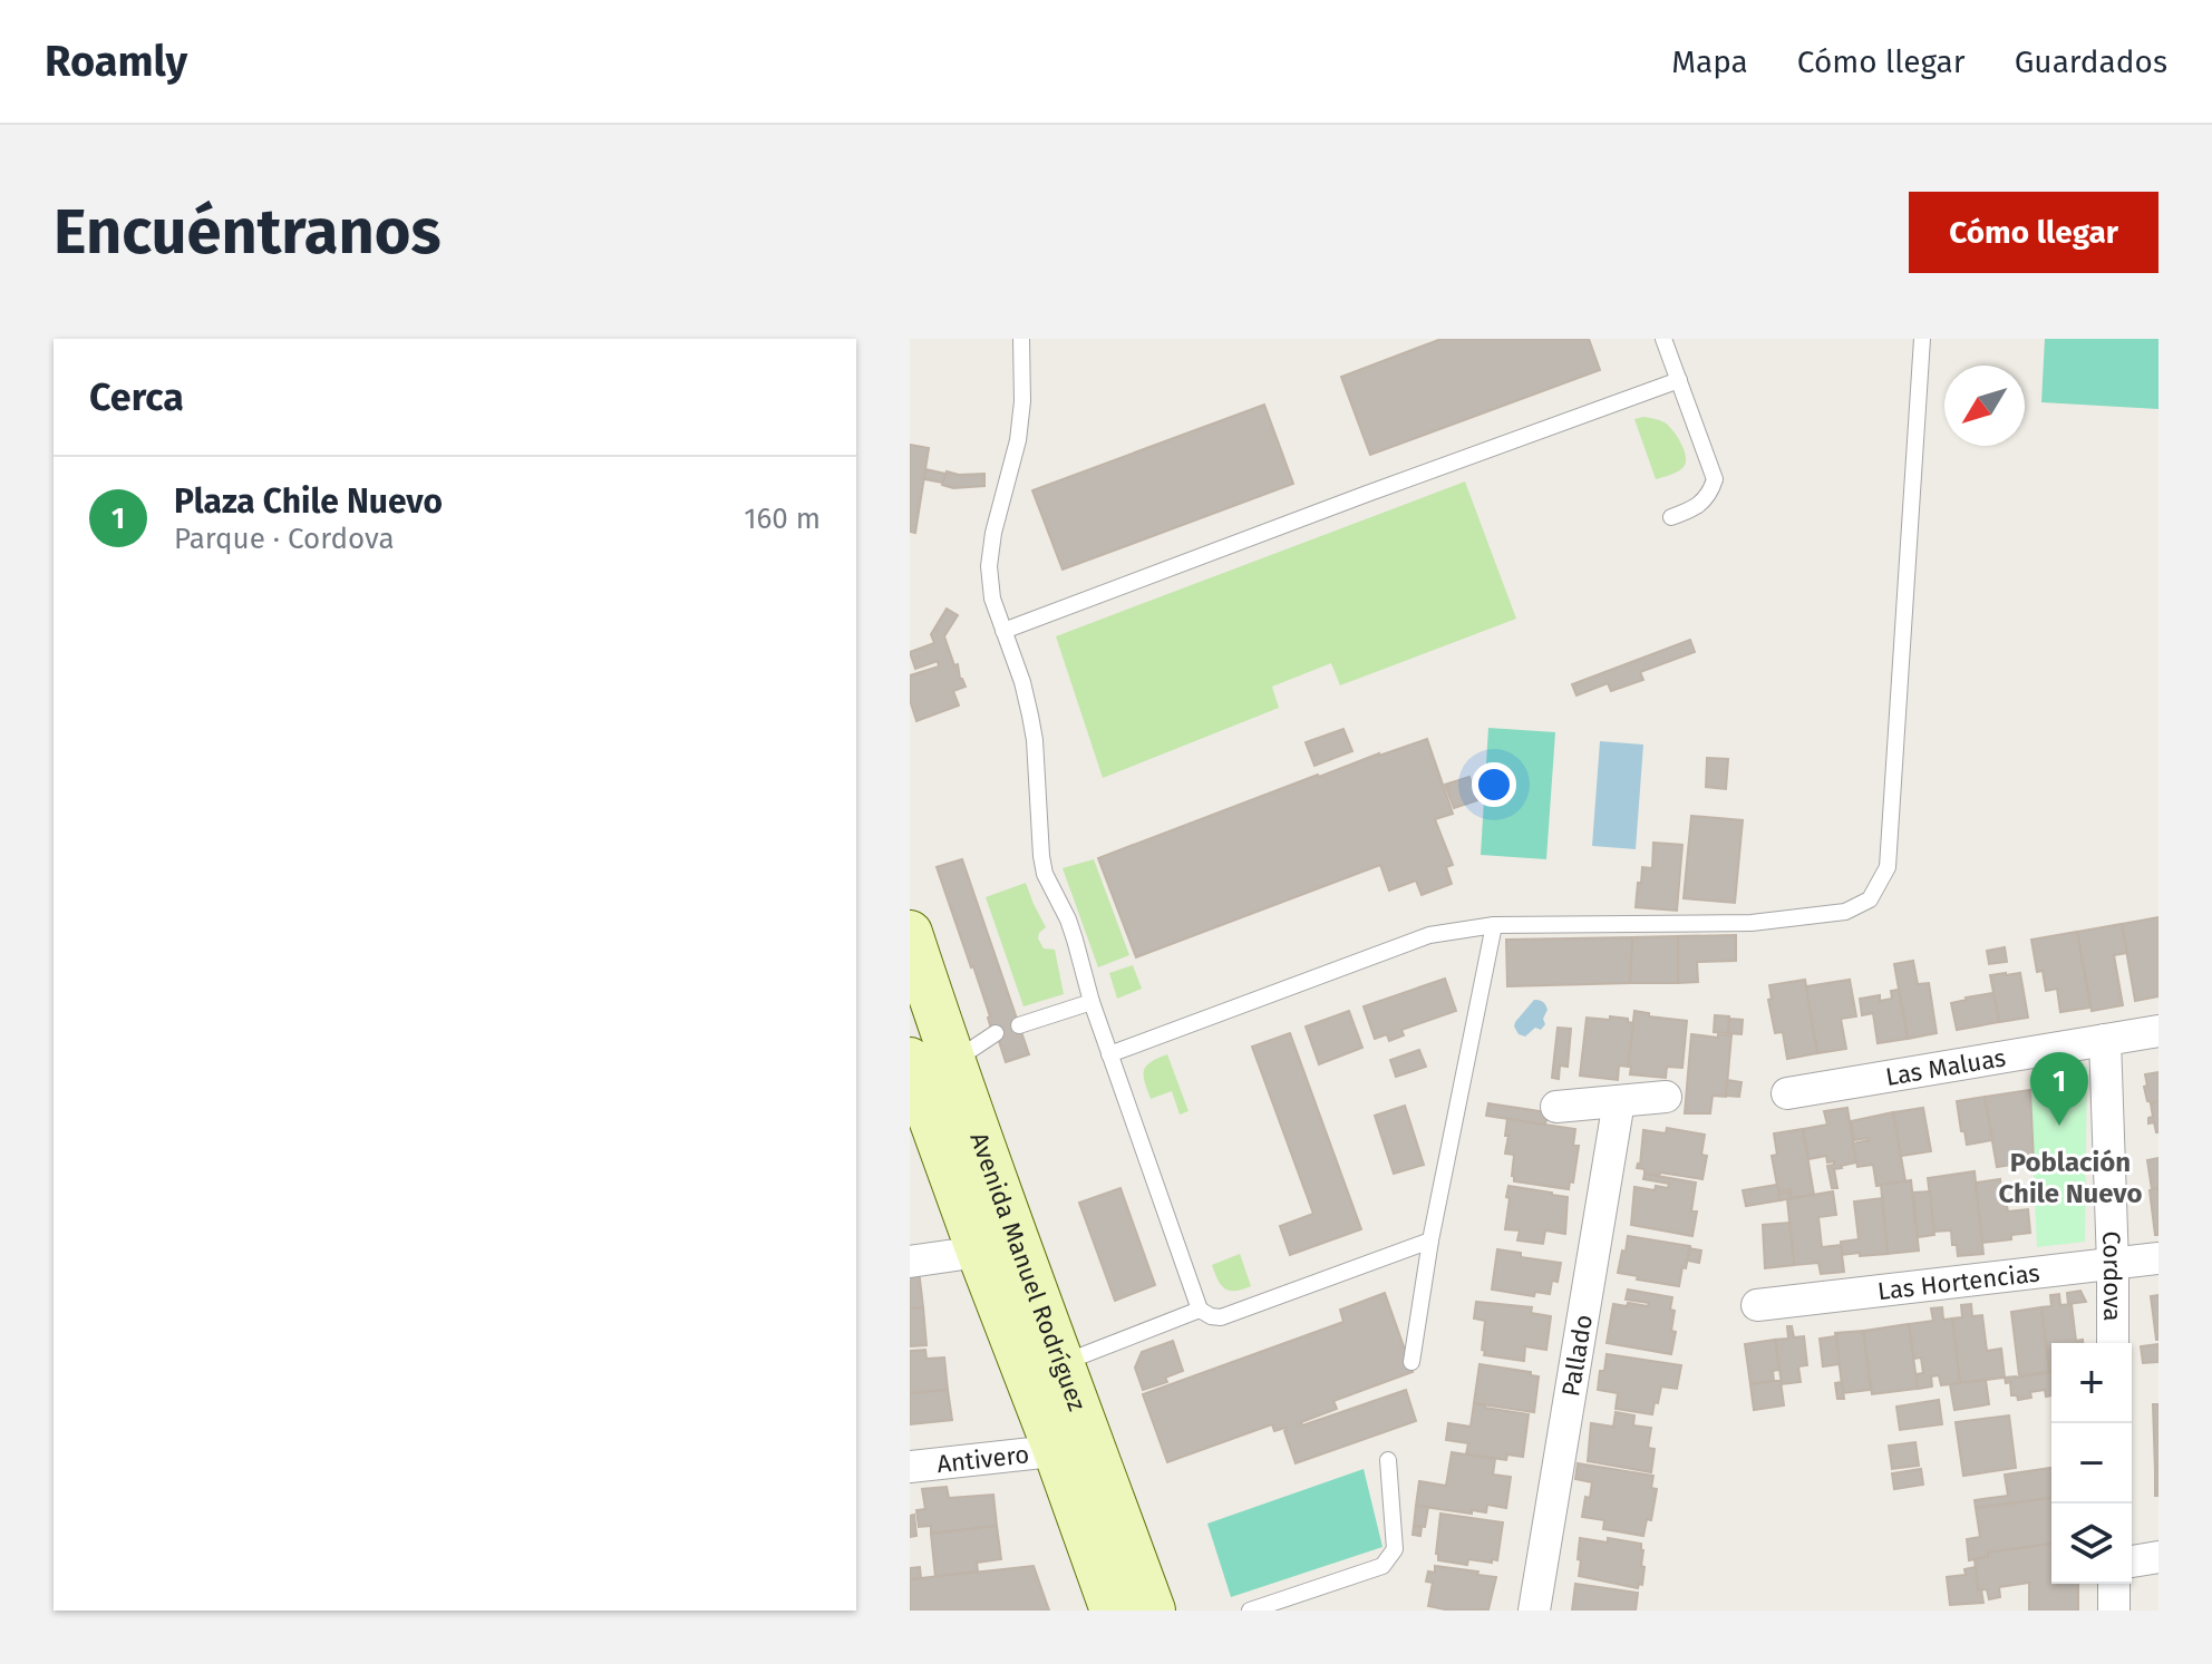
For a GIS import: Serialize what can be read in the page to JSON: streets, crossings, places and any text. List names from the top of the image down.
{
  "streets": {
    "main road": ["Avenida Manuel Rodríguez"],
    "street": [
      "Las Maluas",
      "Cordova",
      "Las Hortencias",
      "Pallado",
      "Antivero"
    ]
  },
  "crossings": [
    ["Las Maluas", "Cordova"],
    ["Avenida Manuel Rodríguez", "Antivero"],
    ["Cordova", "Las Hortencias"]
  ],
  "districts": ["Población Chile Nuevo"],
  "north": "bottom left",
  "page": {
    "header": "Roamly",
    "nav": ["Mapa", "Cómo llegar", "Guardados"],
    "buttons": "Cómo llegar",
    "title": "Encuéntranos",
    "heading": "Cerca",
    "list": [
      {
        "mark": "1",
        "name": "Plaza Chile Nuevo",
        "note": "Parque · Cordova",
        "value": "160 m"
      }
    ],
    "pins": "1",
    "map_buttons": ["+", "−"]
  }
}
